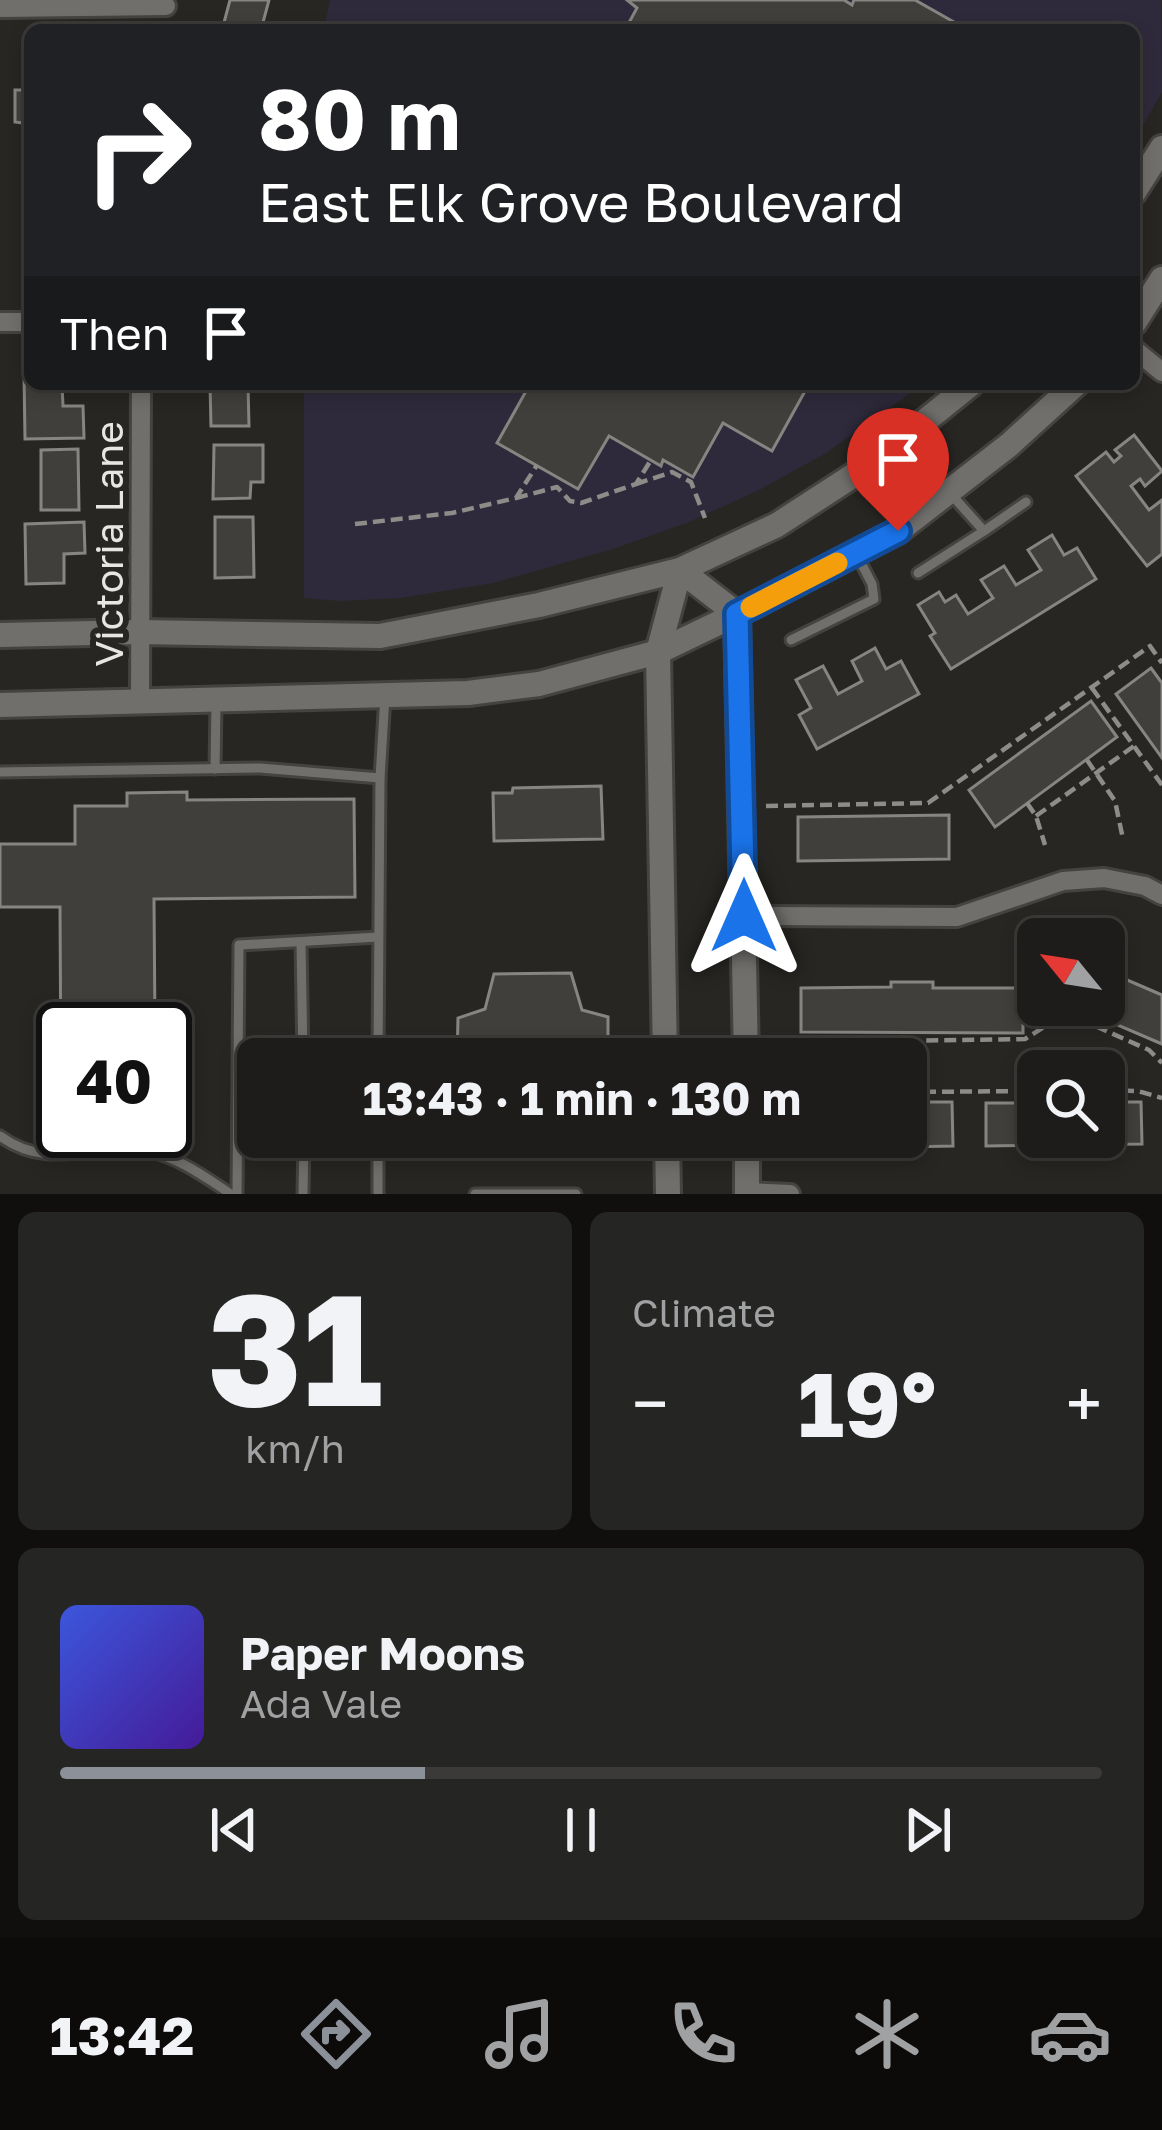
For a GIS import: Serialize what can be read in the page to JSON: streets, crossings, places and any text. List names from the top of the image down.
{
  "streets": {
    "street": ["Victoria Lane"]
  },
  "north": "top left",
  "page": {
    "turn": ["80 m", "East Elk Grove Boulevard"],
    "then": "Then",
    "limit": "40",
    "trip": "13:43 · 1 min · 130 m",
    "tile": [
      ["31", "km/h"],
      "Climate"
    ],
    "heat": ["−", "19°", "+"],
    "song": ["Paper Moons", "Ada Vale"],
    "tabs": "13:42"
  }
}
